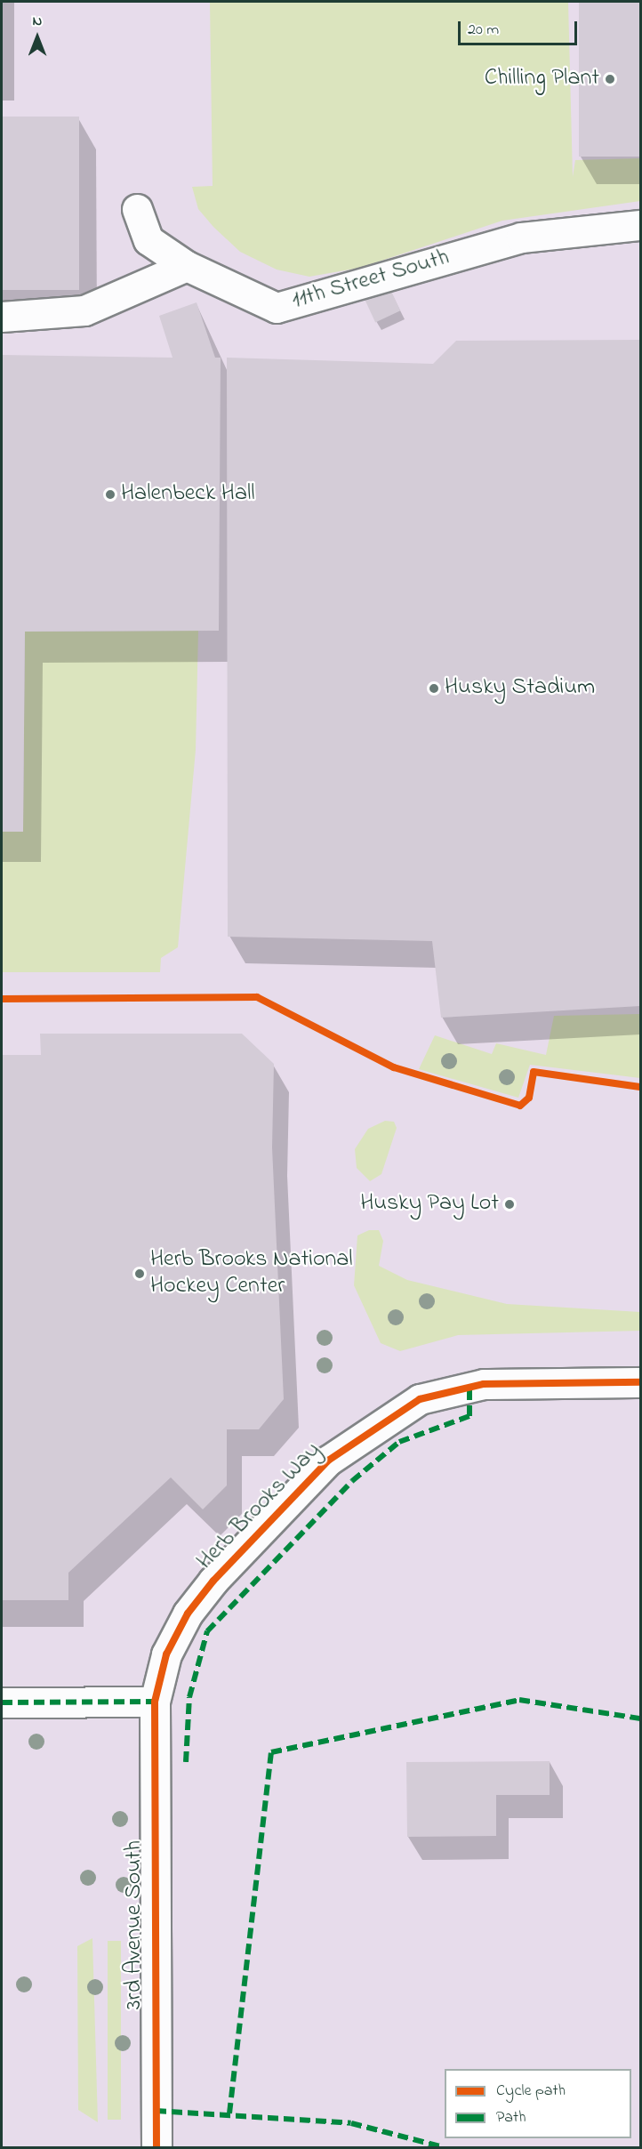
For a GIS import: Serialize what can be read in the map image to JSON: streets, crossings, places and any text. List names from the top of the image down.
{
  "streets": {
    "street": ["11th Street South", "Herb Brooks Way", "3rd Avenue South"]
  },
  "crossings": [
    ["Herb Brooks Way", "3rd Avenue South"]
  ],
  "places": [
    "Chilling Plant",
    "Halenbeck Hall",
    "Husky Stadium",
    "Husky Pay Lot",
    "Herb Brooks National Hockey Center"
  ],
  "legend": ["Cycle path", "Path"],
  "scale_bar": "20 m",
  "north": "top"
}
